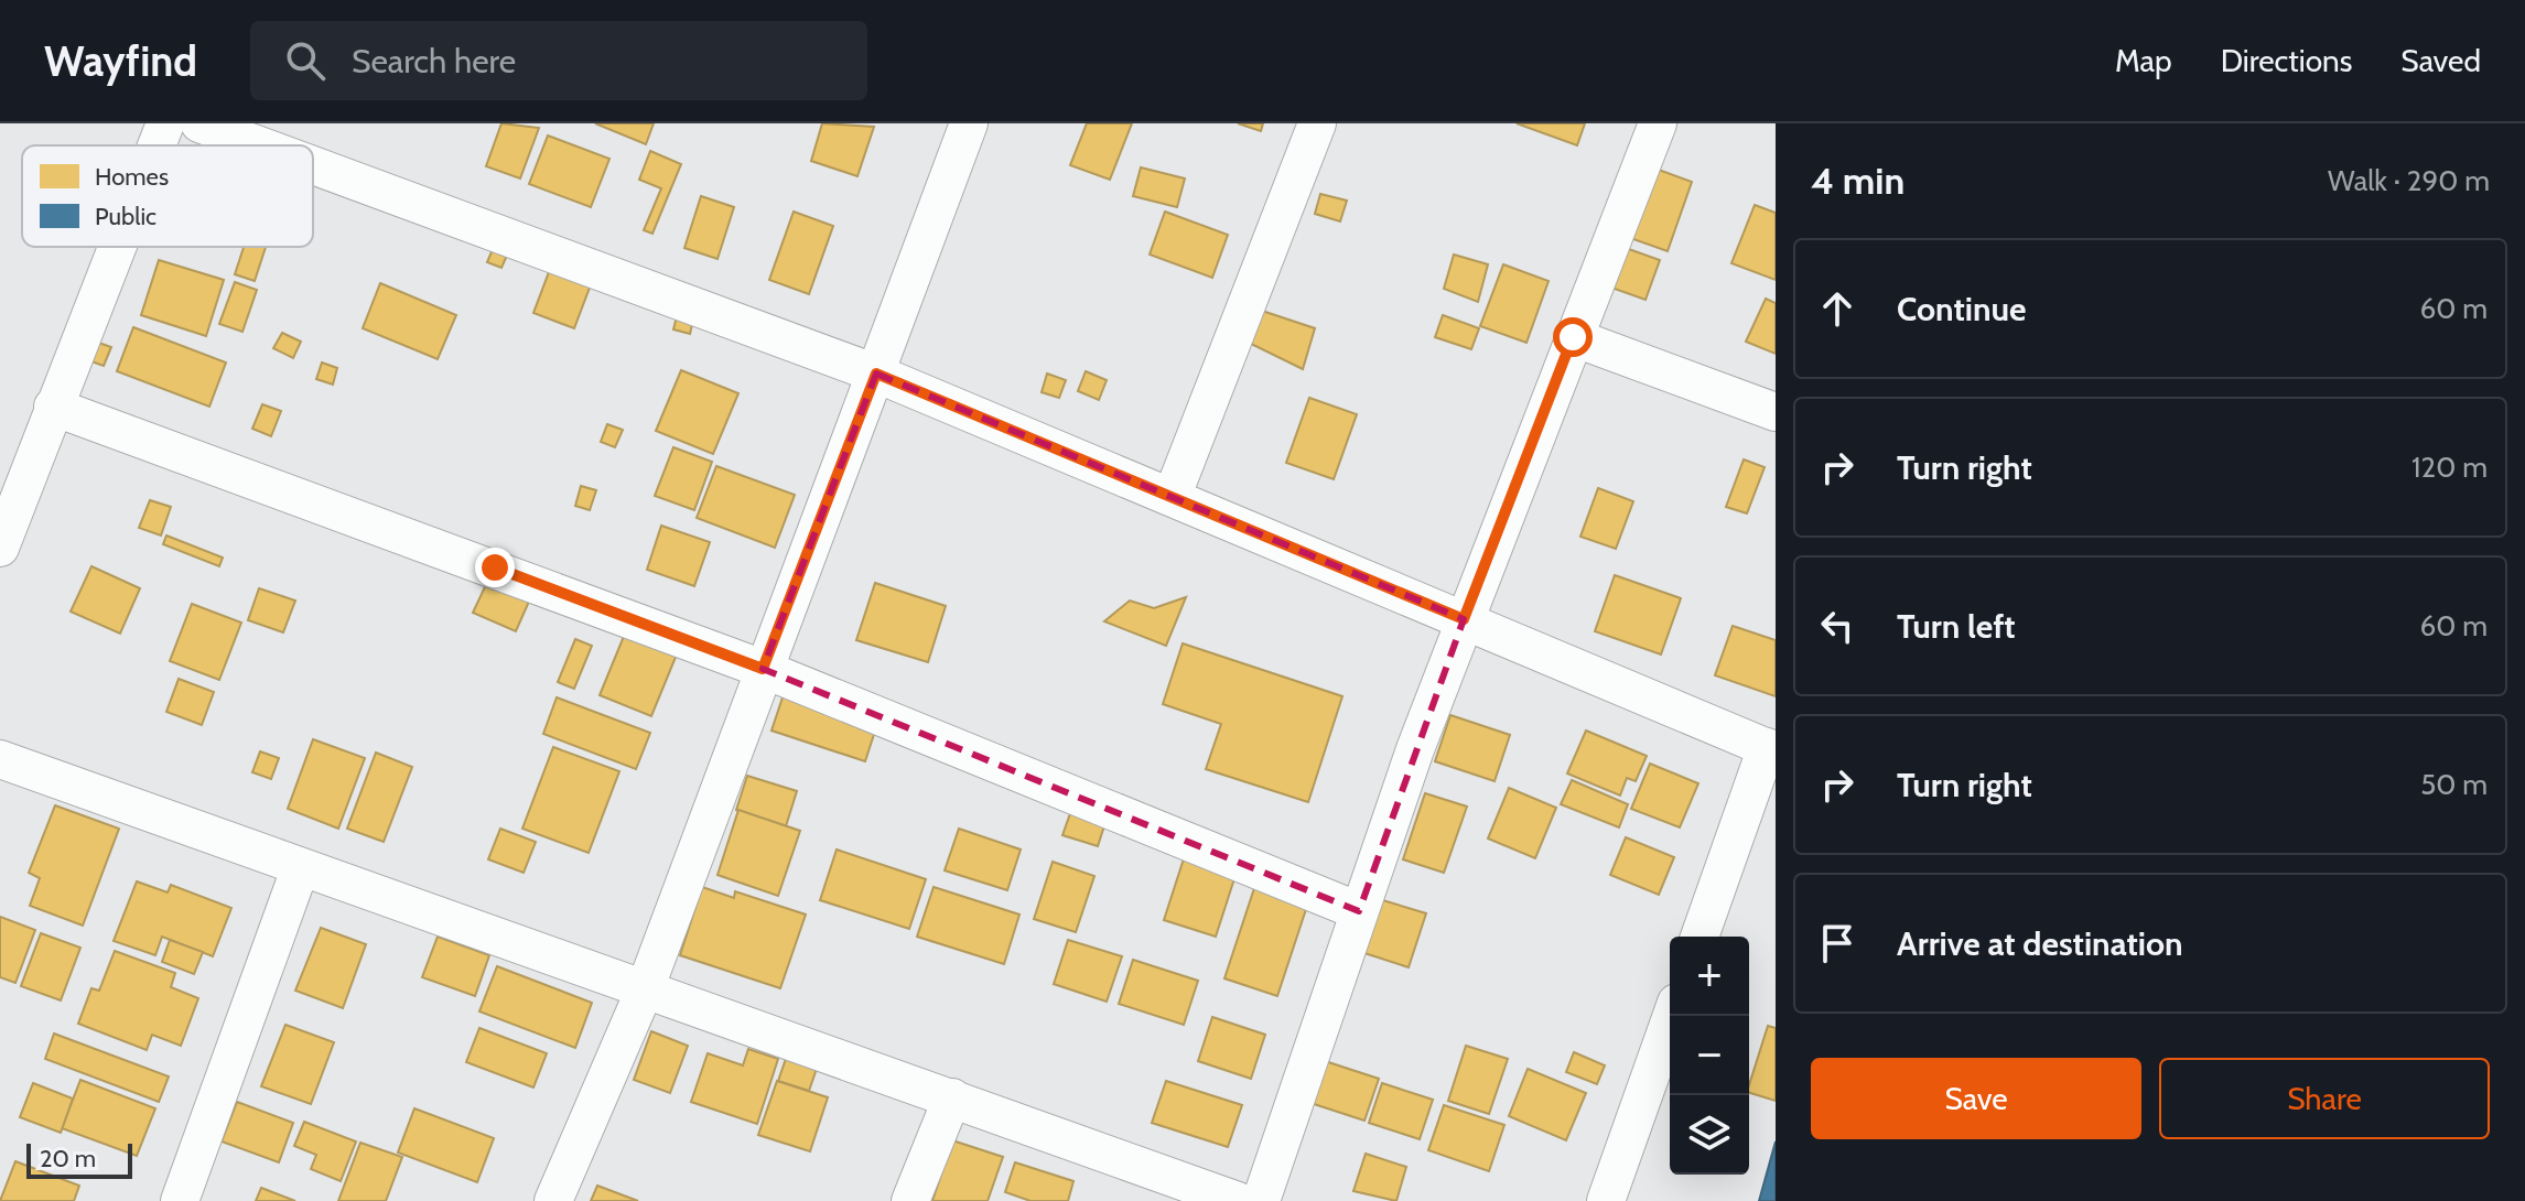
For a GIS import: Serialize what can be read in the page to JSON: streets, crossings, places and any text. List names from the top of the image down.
{
  "legend": ["Homes", "Public"],
  "scale_bar": "20 m",
  "page": {
    "header": "Wayfind",
    "search": "Search here",
    "nav": ["Map", "Directions", "Saved"],
    "heading": ["4 min", "Walk · 290 m"],
    "list": [
      ["Continue", "60 m"],
      ["Turn right", "120 m"],
      ["Turn left", "60 m"],
      ["Turn right", "50 m"],
      "Arrive at destination"
    ],
    "map_buttons": ["+", "−"],
    "buttons": ["Save", "Share"],
    "scale": "20 m"
  }
}
